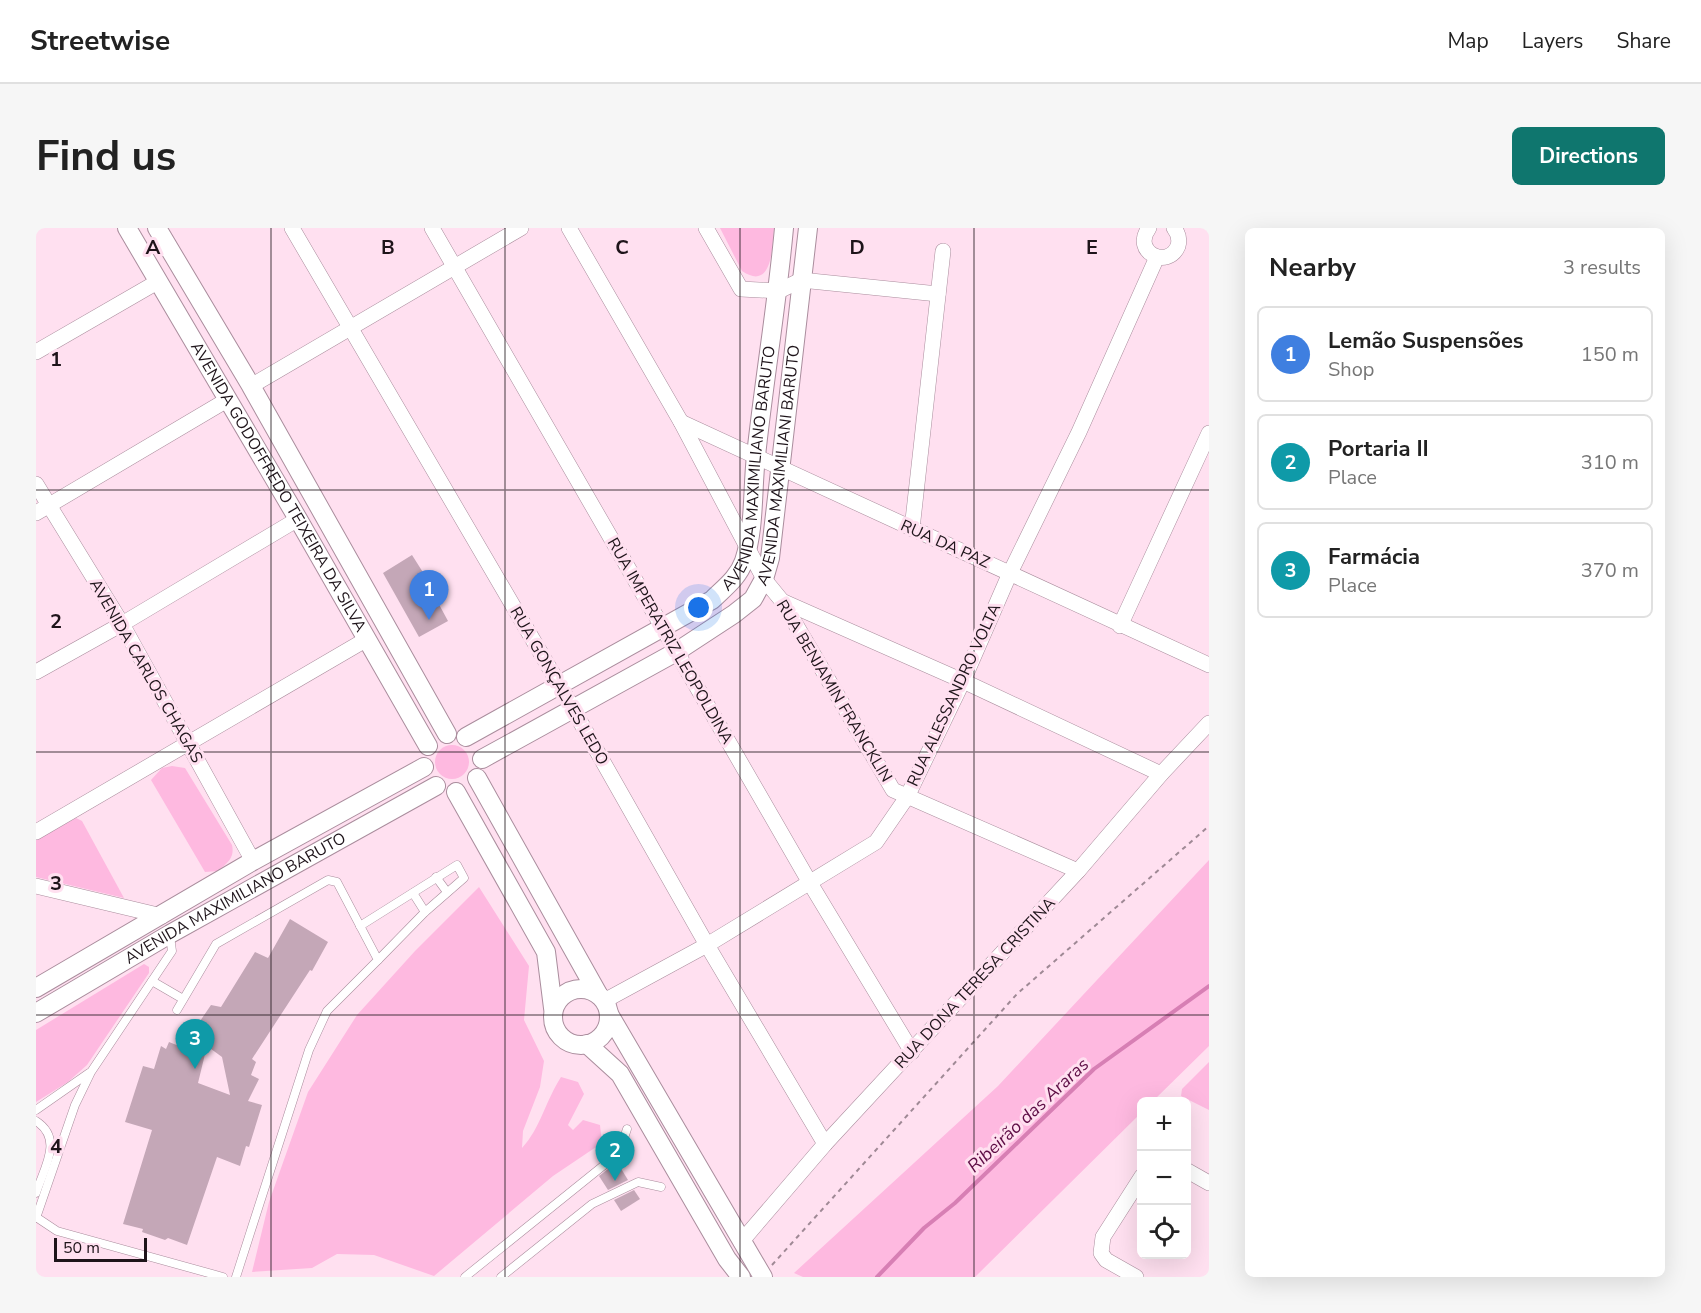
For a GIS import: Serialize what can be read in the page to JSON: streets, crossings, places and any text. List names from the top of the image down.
{
  "streets": {
    "street": [
      "AVENIDA MAXIMILIANI BARUTO",
      "AVENIDA MAXIMILIANO BARUTO",
      "AVENIDA GODOFFREDO TEIXEIRA DA SILVA",
      "RUA DA PAZ",
      "RUA IMPERATRIZ LEOPOLDINA",
      "AVENIDA CARLOS CHAGAS",
      "RUA GONÇALVES LEDO",
      "RUA BENJAMIN FRANCKLIN",
      "RUA ALESSANDRO VOLTA",
      "RUA DONA TERESA CRISTINA"
    ]
  },
  "crossings": [
    ["AVENIDA MAXIMILIANI BARUTO", "AVENIDA MAXIMILIANO BARUTO"],
    ["AVENIDA MAXIMILIANI BARUTO", "AVENIDA GODOFFREDO TEIXEIRA DA SILVA"],
    ["AVENIDA MAXIMILIANI BARUTO", "RUA DA PAZ"],
    ["AVENIDA MAXIMILIANI BARUTO", "RUA IMPERATRIZ LEOPOLDINA"],
    ["AVENIDA MAXIMILIANI BARUTO", "RUA GONÇALVES LEDO"],
    ["AVENIDA MAXIMILIANI BARUTO", "RUA BENJAMIN FRANCKLIN"],
    ["AVENIDA MAXIMILIANO BARUTO", "AVENIDA GODOFFREDO TEIXEIRA DA SILVA"],
    ["AVENIDA MAXIMILIANO BARUTO", "RUA DA PAZ"],
    ["AVENIDA MAXIMILIANO BARUTO", "RUA IMPERATRIZ LEOPOLDINA"],
    ["AVENIDA MAXIMILIANO BARUTO", "AVENIDA CARLOS CHAGAS"],
    ["AVENIDA MAXIMILIANO BARUTO", "RUA GONÇALVES LEDO"],
    ["AVENIDA MAXIMILIANO BARUTO", "RUA BENJAMIN FRANCKLIN"],
    ["RUA DA PAZ", "RUA BENJAMIN FRANCKLIN"],
    ["RUA DA PAZ", "RUA ALESSANDRO VOLTA"],
    ["RUA IMPERATRIZ LEOPOLDINA", "RUA ALESSANDRO VOLTA"],
    ["RUA IMPERATRIZ LEOPOLDINA", "RUA DONA TERESA CRISTINA"],
    ["RUA GONÇALVES LEDO", "RUA ALESSANDRO VOLTA"],
    ["RUA GONÇALVES LEDO", "RUA DONA TERESA CRISTINA"],
    ["RUA BENJAMIN FRANCKLIN", "RUA ALESSANDRO VOLTA"],
    ["RUA BENJAMIN FRANCKLIN", "RUA DONA TERESA CRISTINA"]
  ],
  "water": ["Ribeirão das Araras"],
  "scale_bar": "50 m",
  "page": {
    "header": "Streetwise",
    "nav": ["Map", "Layers", "Share"],
    "buttons": "Directions",
    "title": "Find us",
    "heading": ["Nearby", "3 results"],
    "list": [
      {
        "mark": "1",
        "name": "Lemão Suspensões",
        "note": "Shop",
        "value": "150 m"
      },
      {
        "mark": "2",
        "name": "Portaria II",
        "note": "Place",
        "value": "310 m"
      },
      {
        "mark": "3",
        "name": "Farmácia",
        "note": "Place",
        "value": "370 m"
      }
    ],
    "pins": ["1", "3", "2"],
    "map_buttons": ["+", "−"],
    "scale": "50 m"
  },
  "grid": {
    "columns": [
      "A",
      "B",
      "C",
      "D",
      "E"
    ],
    "rows": [
      "1",
      "2",
      "3",
      "4"
    ]
  }
}
